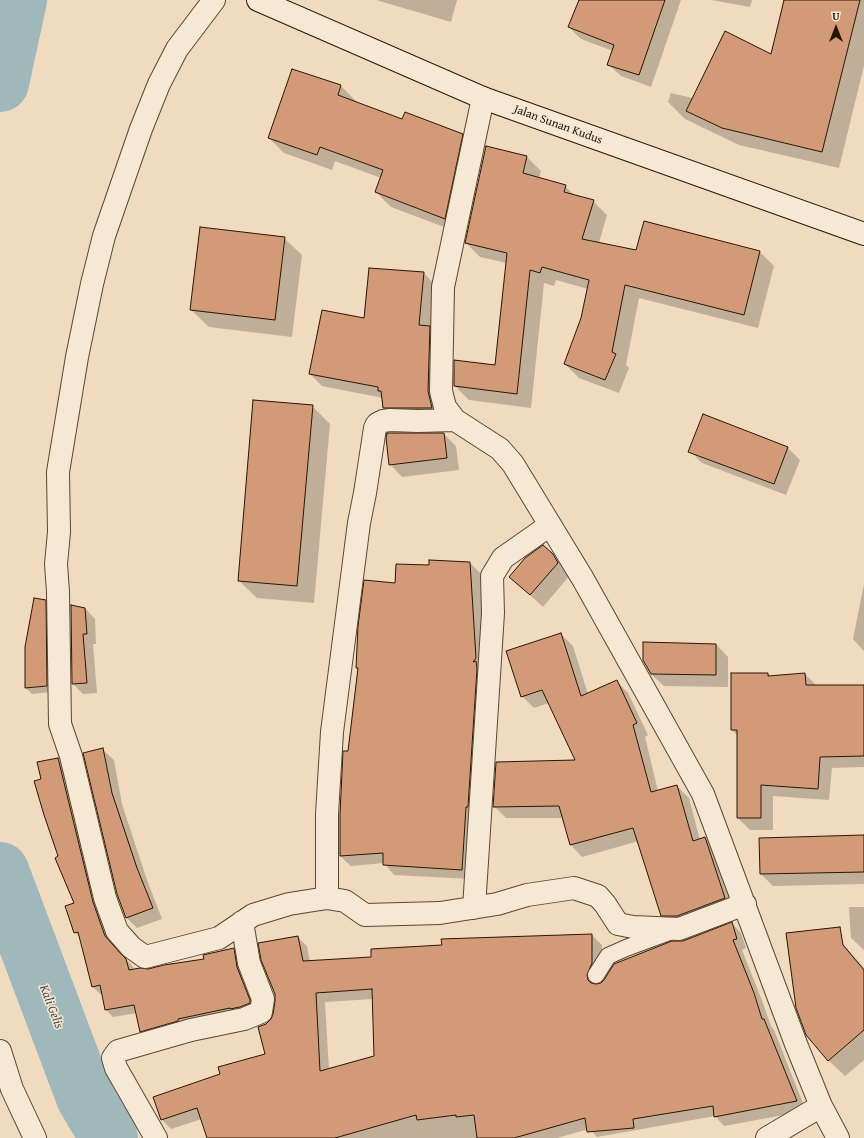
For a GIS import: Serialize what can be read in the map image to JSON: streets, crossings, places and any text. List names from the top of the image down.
{
  "streets": {
    "street": ["Jalan Sunan Kudus"]
  },
  "water": ["Kali Gelis"],
  "north": "top"
}
